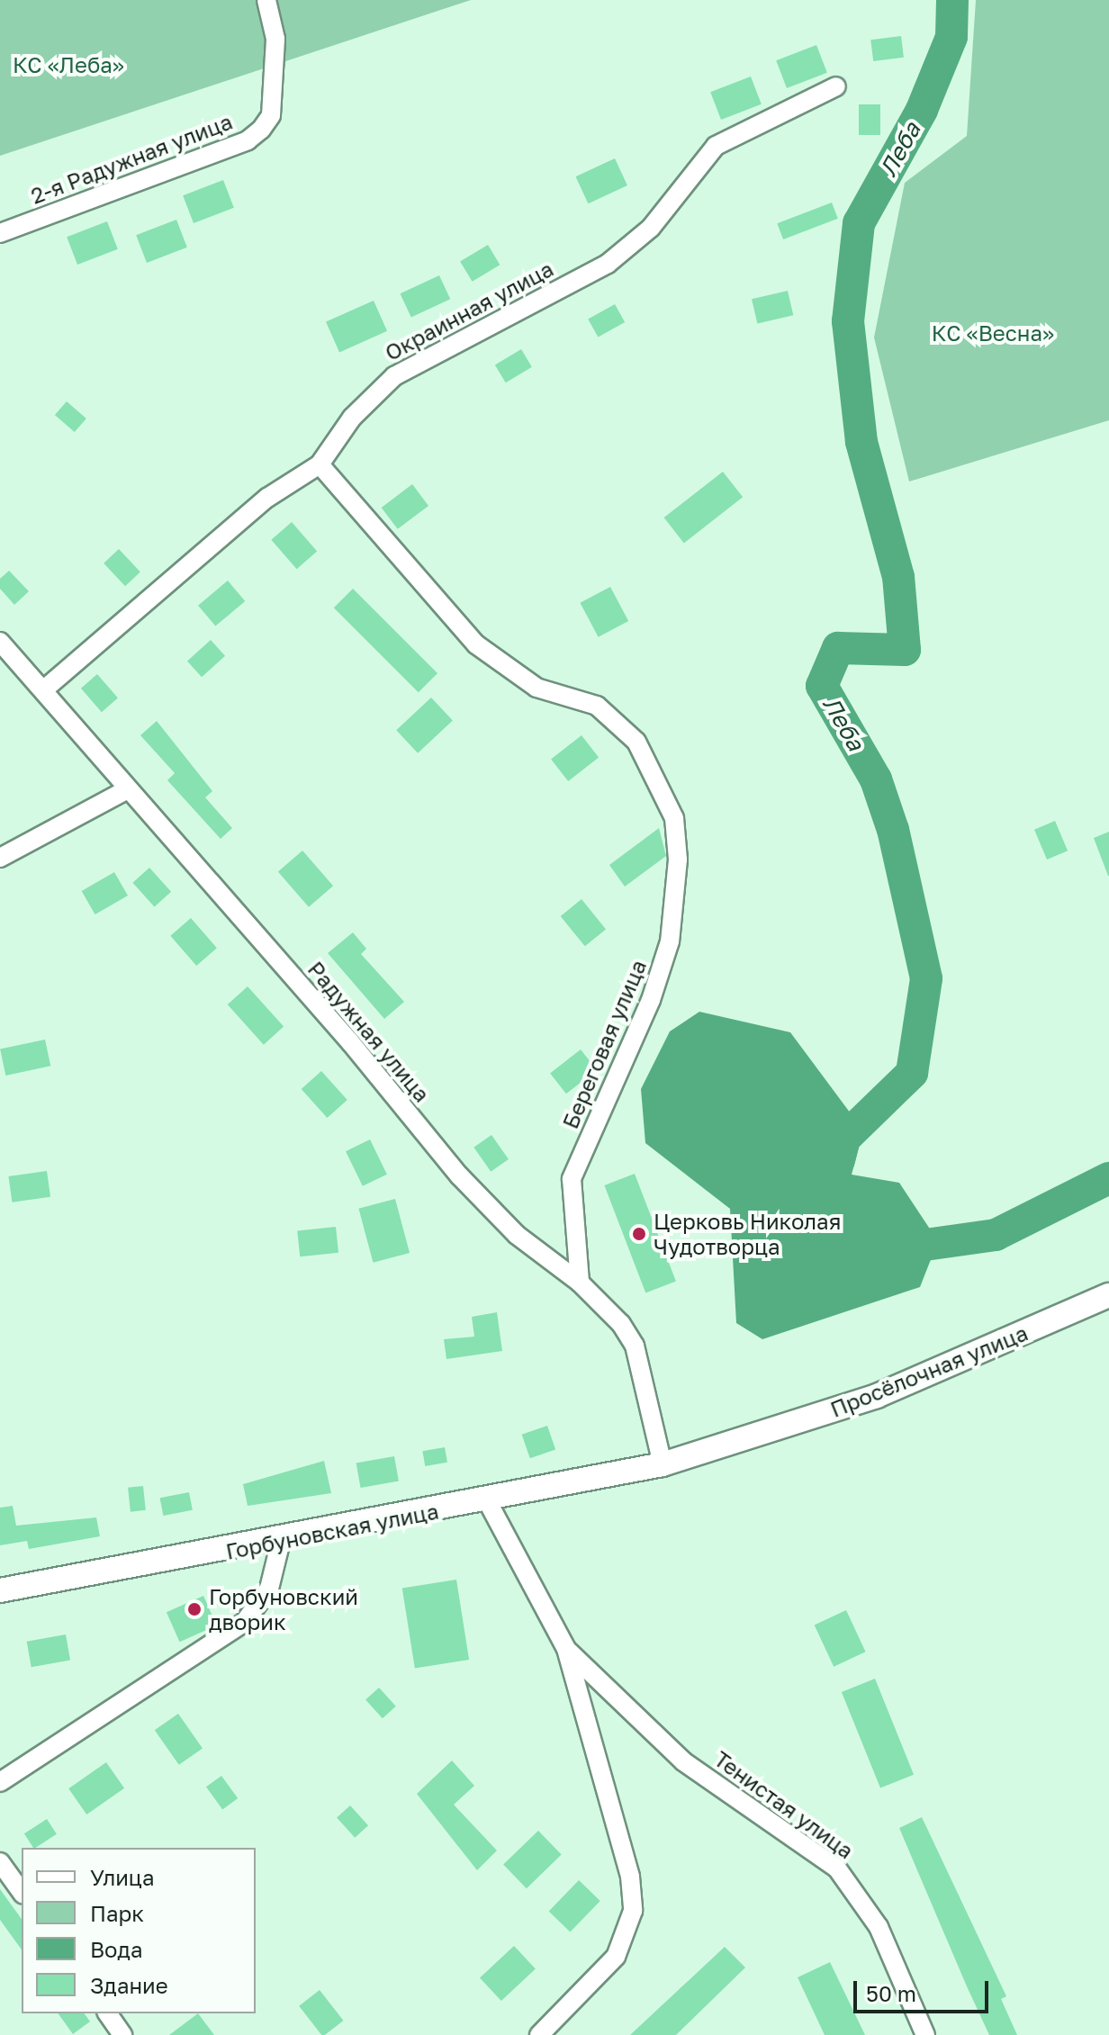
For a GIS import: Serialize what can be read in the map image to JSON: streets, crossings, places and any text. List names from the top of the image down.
{
  "streets": {
    "main road": ["Просёлочная улица", "Горбуновская улица"],
    "street": [
      "2-я Радужная улица",
      "Окраинная улица",
      "Радужная улица",
      "Береговая улица",
      "Тенистая улица"
    ]
  },
  "crossings": [
    ["Окраинная улица", "Радужная улица"],
    ["Окраинная улица", "Береговая улица"],
    ["Радужная улица", "Береговая улица"],
    ["Радужная улица", "Просёлочная улица"],
    ["Радужная улица", "Горбуновская улица"],
    ["Просёлочная улица", "Горбуновская улица"]
  ],
  "water": ["Леба"],
  "parks": ["КС «Леба»", "КС «Весна»"],
  "places": ["Церковь Николая Чудотворца", "Горбуновский дворик"],
  "legend": [
    "Улица",
    "Парк",
    "Вода",
    "Здание"
  ],
  "scale_bar": "50 m"
}
